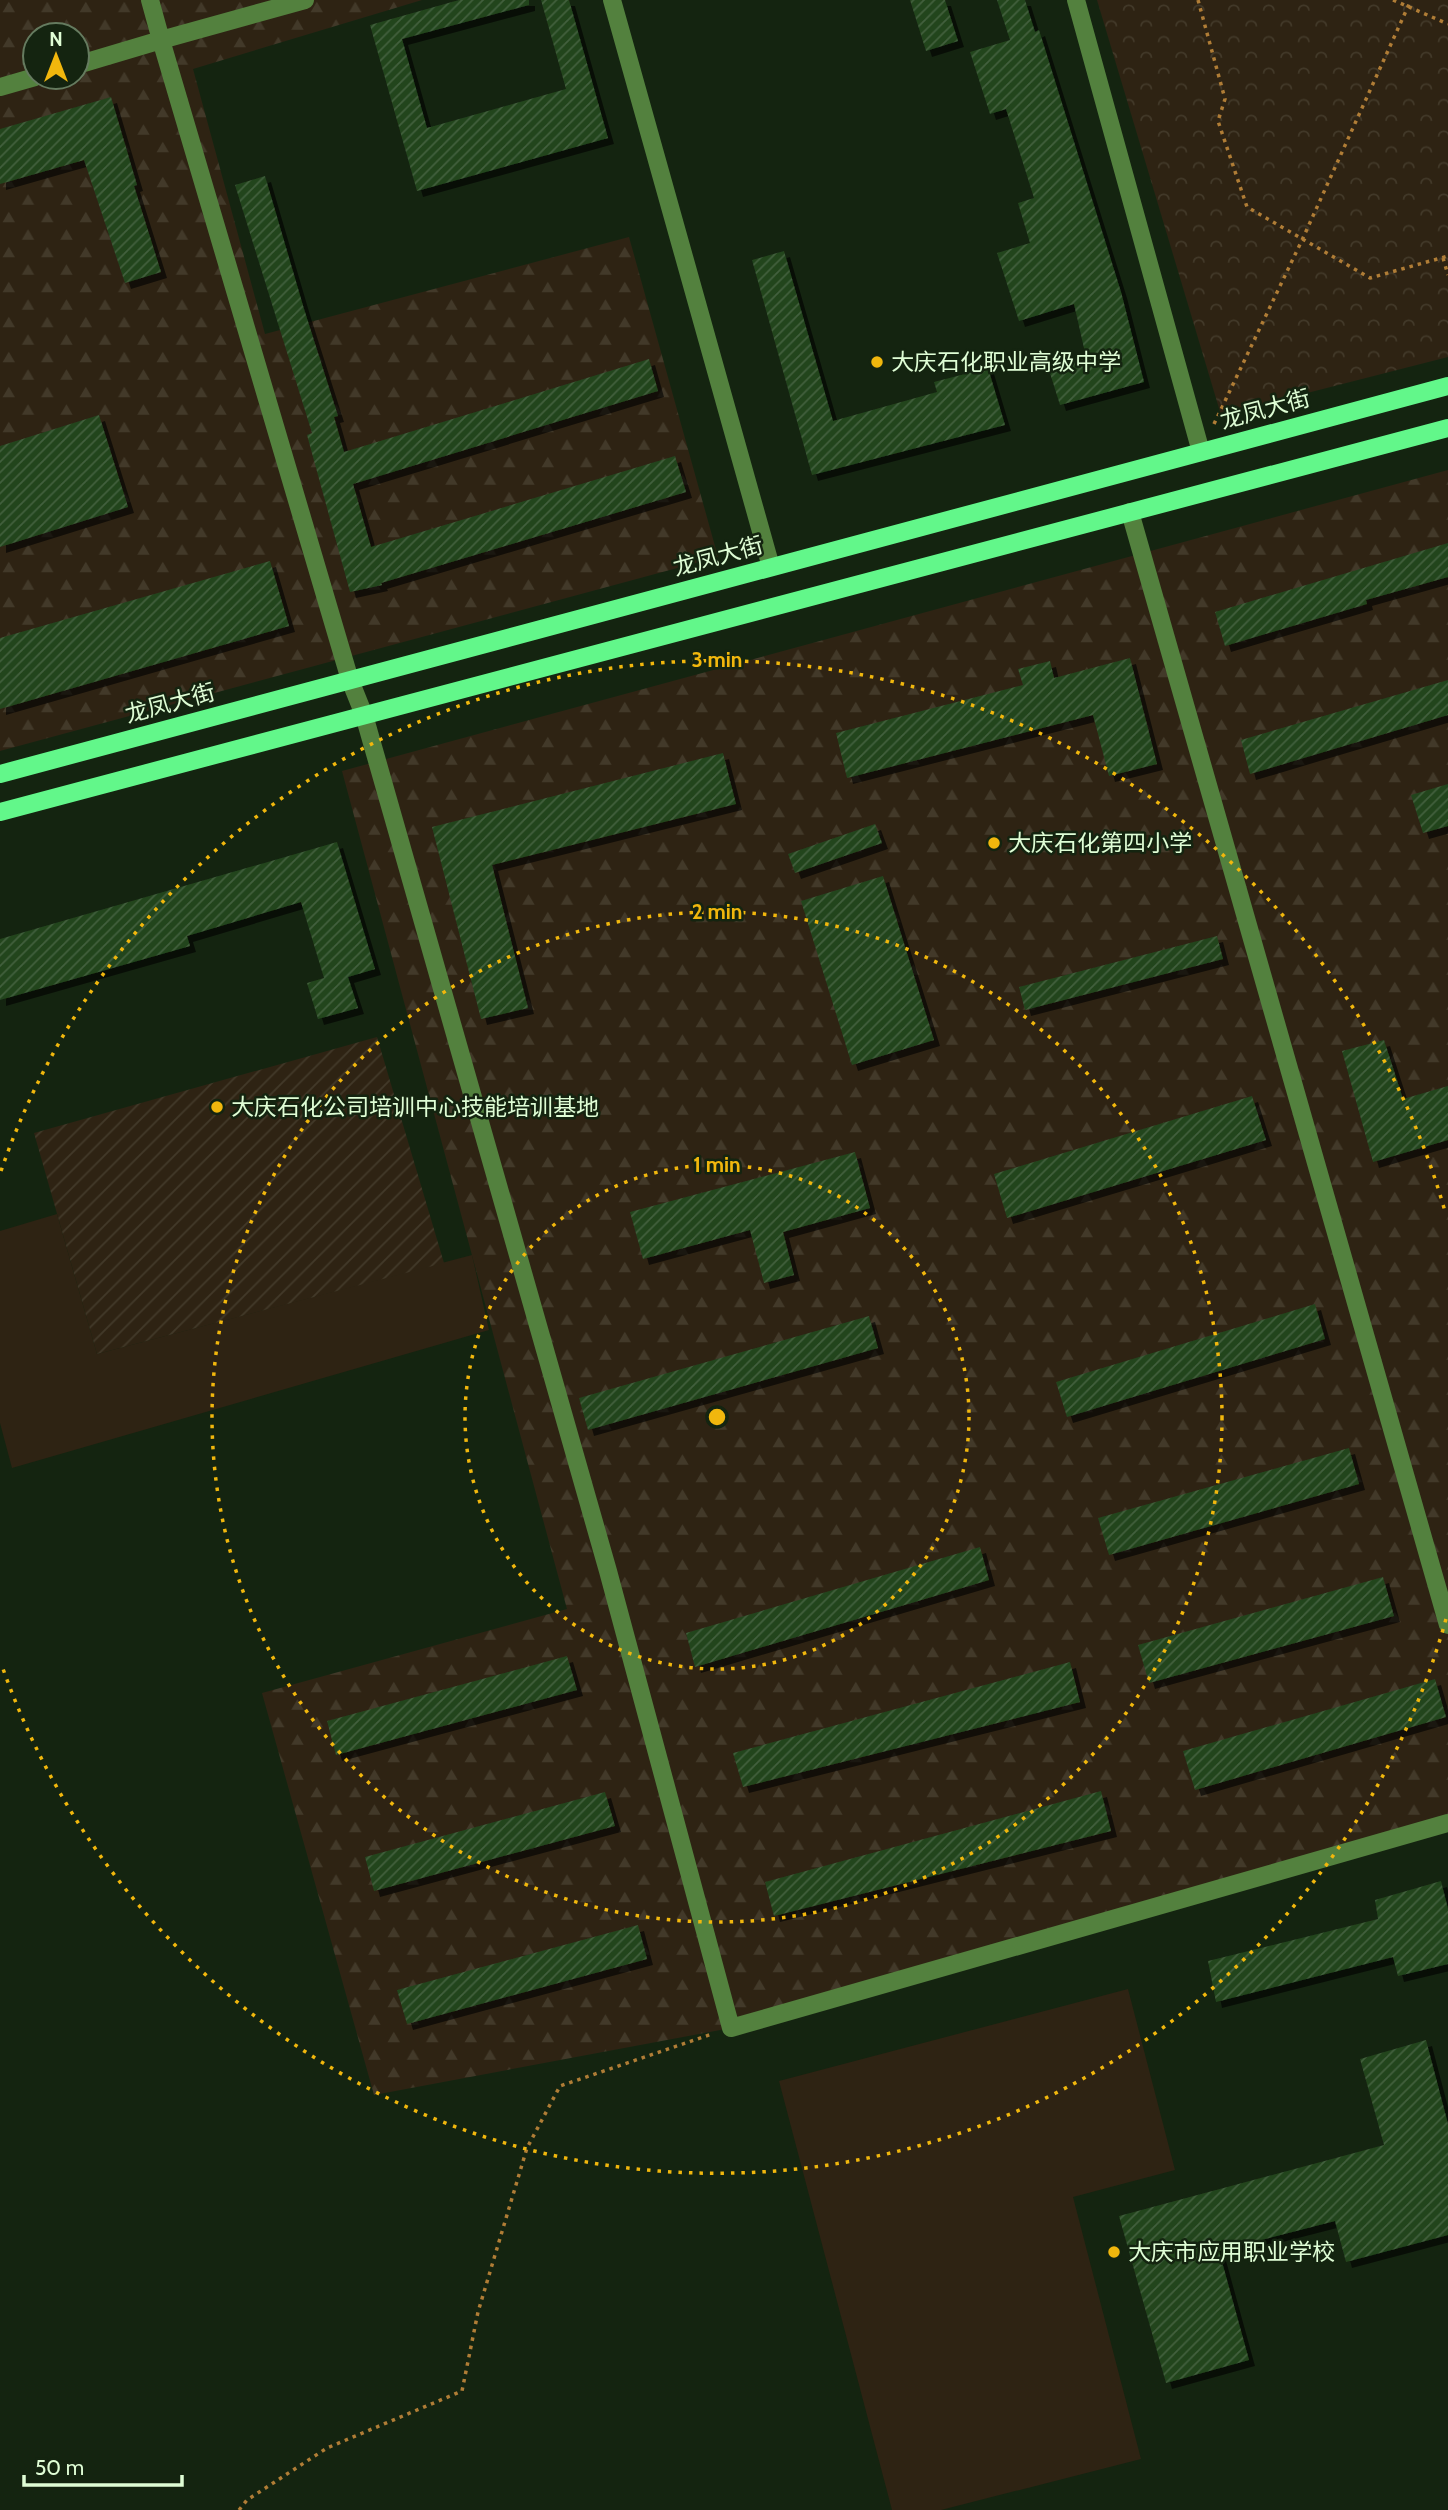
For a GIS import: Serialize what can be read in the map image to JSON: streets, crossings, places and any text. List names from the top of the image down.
{
  "streets": {
    "main road": ["龙凤大街"]
  },
  "places": [
    "大庆石化职业高级中学",
    "大庆石化第四小学",
    "大庆石化公司培训中心技能培训基地",
    "大庆市应用职业学校"
  ],
  "scale_bar": "50 m",
  "north": "top",
  "rings": ["3 min", "2 min", "1 min"]
}
